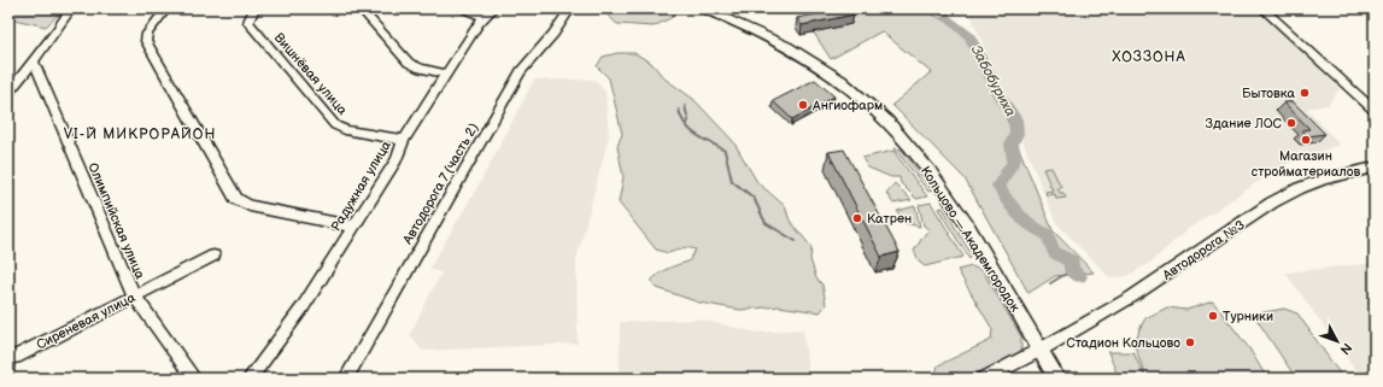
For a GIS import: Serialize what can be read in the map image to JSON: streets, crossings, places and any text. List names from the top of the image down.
{
  "streets": {
    "main road": ["Кольцово — Академгородок"],
    "street": [
      "Вишнёвая улица",
      "Автодорога 7 (часть 2)",
      "Радужная улица",
      "Олимпийская улица",
      "Автодорога №3",
      "Сиреневая улица"
    ]
  },
  "crossings": [
    ["Вишнёвая улица", "Радужная улица"],
    ["Олимпийская улица", "Сиреневая улица"],
    ["Кольцово — Академгородок", "Автодорога №3"]
  ],
  "districts": ["ХОЗЗОНА", "VI-Й МИКРОРАЙОН"],
  "water": ["Забобуриха"],
  "places": [
    "Бытовка",
    "Ангиофарм",
    "Здание ЛОС",
    "Магазин стройматериалов",
    "Катрен",
    "Турники",
    "Стадион Кольцово"
  ],
  "north": "bottom right"
}
